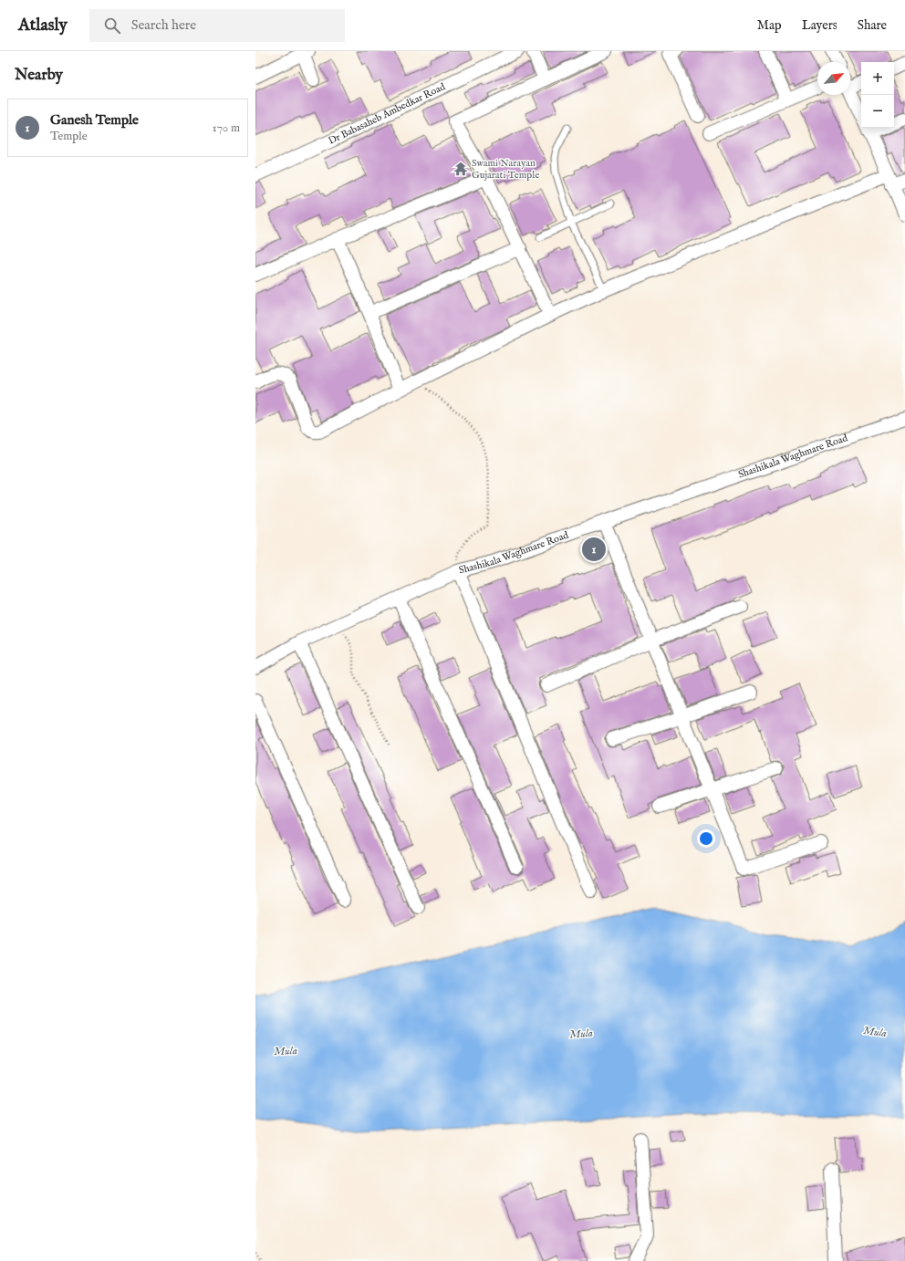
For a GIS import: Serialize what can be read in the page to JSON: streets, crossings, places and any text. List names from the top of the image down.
{
  "streets": {
    "street": ["Dr Babasaheb Ambedkar Road", "Shashikala Waghmare Road"]
  },
  "water": ["Mula"],
  "places": {
    "temple": ["Swami Narayan Gujarati Temple"]
  },
  "north": "top right",
  "page": {
    "header": "Atlasly",
    "search": "Search here",
    "nav": ["Map", "Layers", "Share"],
    "heading": "Nearby",
    "map_buttons": ["+", "−"],
    "list": [
      {
        "mark": "1",
        "name": "Ganesh Temple",
        "note": "Temple",
        "value": "170 m"
      }
    ],
    "pins": "1"
  }
}
